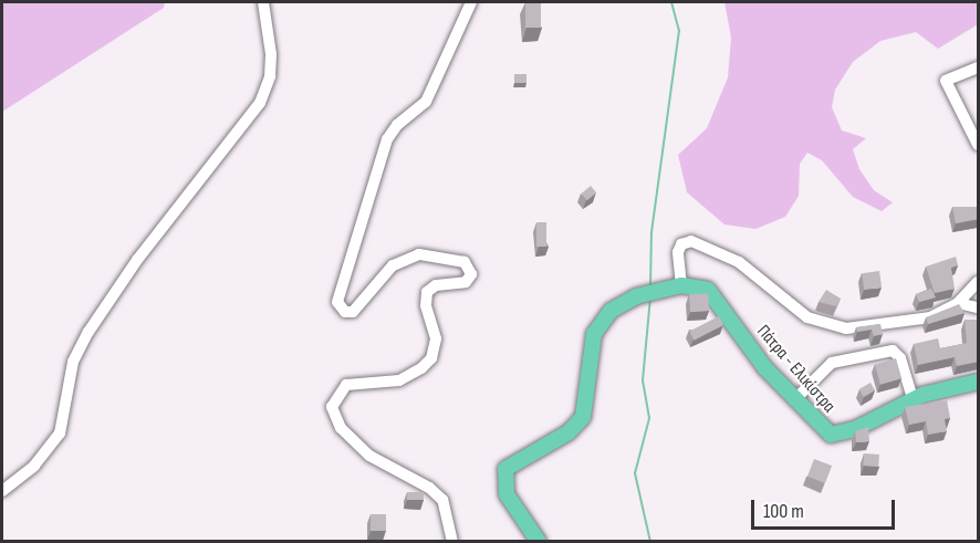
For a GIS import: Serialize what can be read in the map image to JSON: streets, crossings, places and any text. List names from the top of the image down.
{
  "streets": {
    "main road": ["Πάτρα - Ελικίστρα"]
  },
  "scale_bar": "100 m"
}
